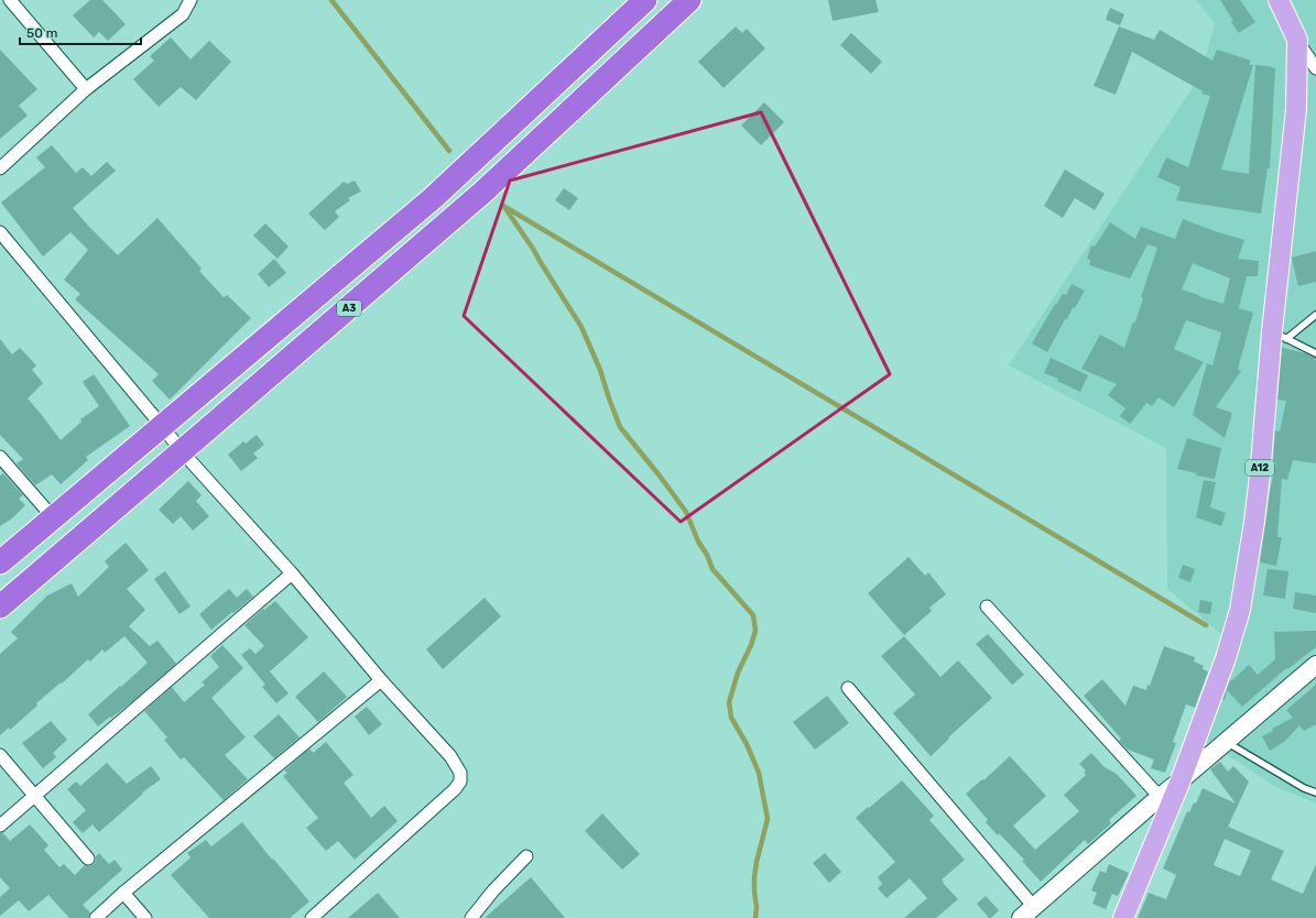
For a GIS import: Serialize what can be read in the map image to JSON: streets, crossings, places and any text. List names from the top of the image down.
{
  "streets": {
    "highway": ["A3"],
    "main road": ["A12"]
  },
  "scale_bar": "50 m"
}
